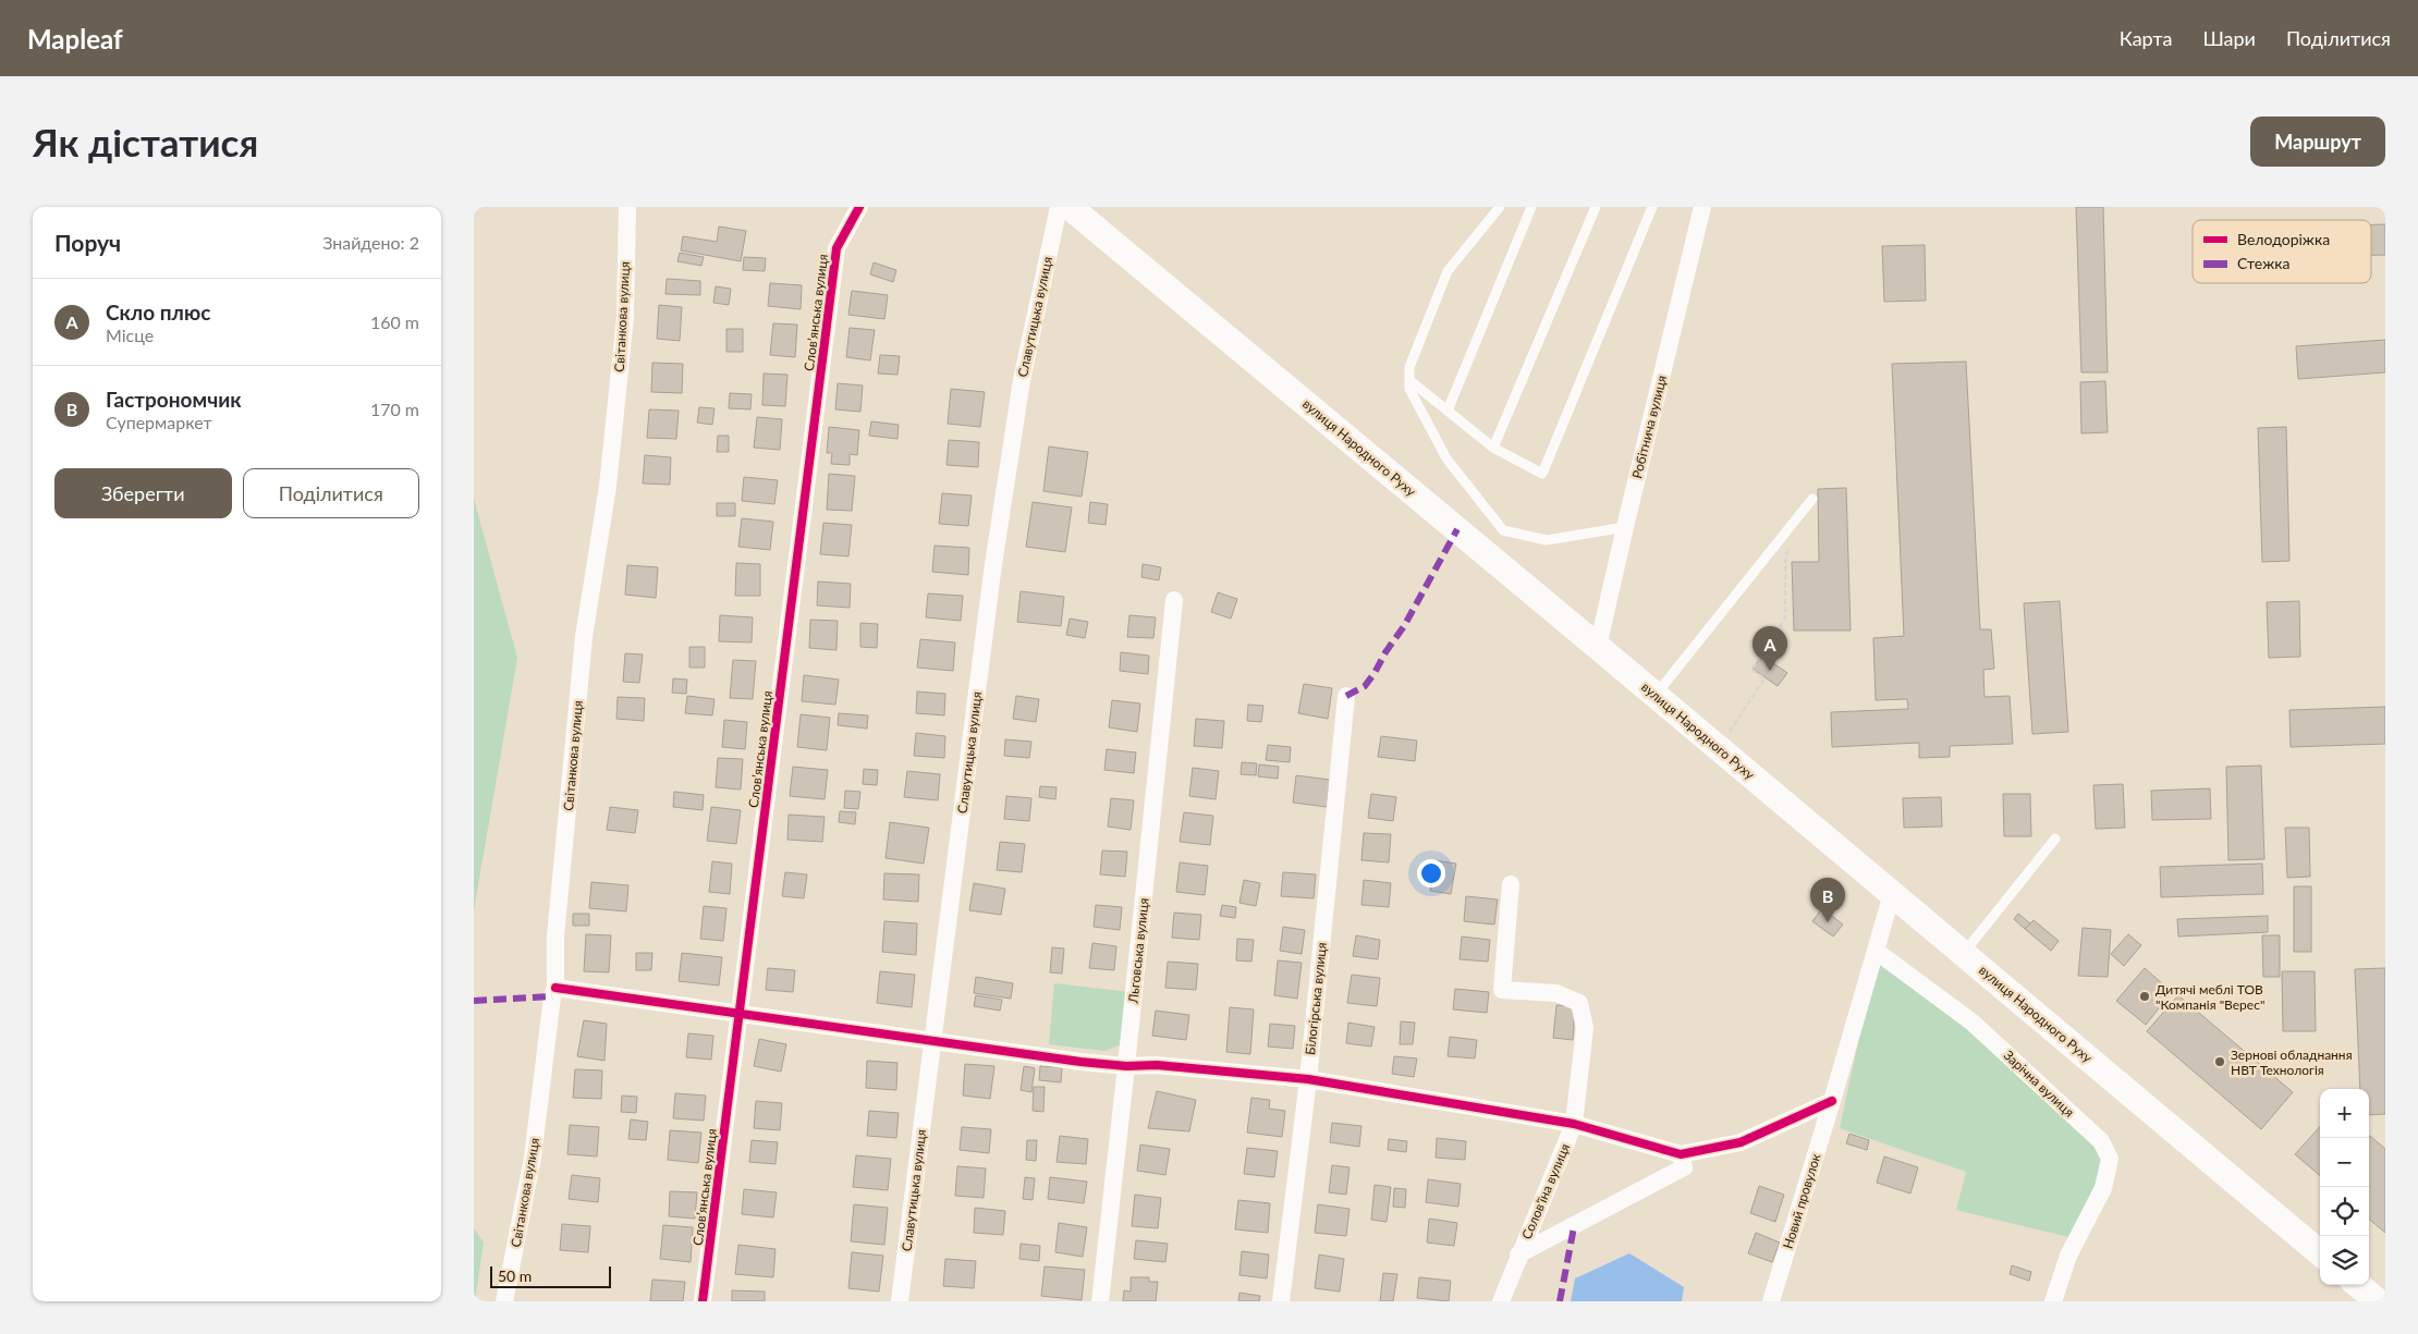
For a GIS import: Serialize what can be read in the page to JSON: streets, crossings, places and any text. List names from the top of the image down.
{
  "streets": {
    "main road": ["вулиця Народного Руху"],
    "street": [
      "Словʼянська вулиця",
      "Світанкова вулиця",
      "Славутицька вулиця",
      "Робітнича вулиця",
      "Льговська вулиця",
      "Білогірська вулиця",
      "Зарічна вулиця",
      "Соловʼїна вулиця",
      "Новий провулок"
    ]
  },
  "crossings": [
    ["Робітнича вулиця", "вулиця Народного Руху"],
    ["вулиця Народного Руху", "Новий провулок"],
    ["Зарічна вулиця", "Новий провулок"]
  ],
  "places": ["Дитячі меблі ТОВ \"Компанія \"Верес\"", "Зернові обладнання НВТ Технологія"],
  "legend": ["Велодоріжка", "Стежка"],
  "scale_bar": "50 m",
  "page": {
    "header": "Mapleaf",
    "nav": ["Карта", "Шари", "Поділитися"],
    "buttons": [
      "Маршрут",
      ["Зберегти", "Поділитися"]
    ],
    "title": "Як дістатися",
    "heading": ["Поруч", "Знайдено: 2"],
    "list": [
      {
        "mark": "A",
        "name": "Скло плюс",
        "note": "Місце",
        "value": "160 m"
      },
      {
        "mark": "B",
        "name": "Гастрономчик",
        "note": "Супермаркет",
        "value": "170 m"
      }
    ],
    "pins": ["A", "B"],
    "map_buttons": ["+", "−"],
    "scale": "50 m"
  }
}
